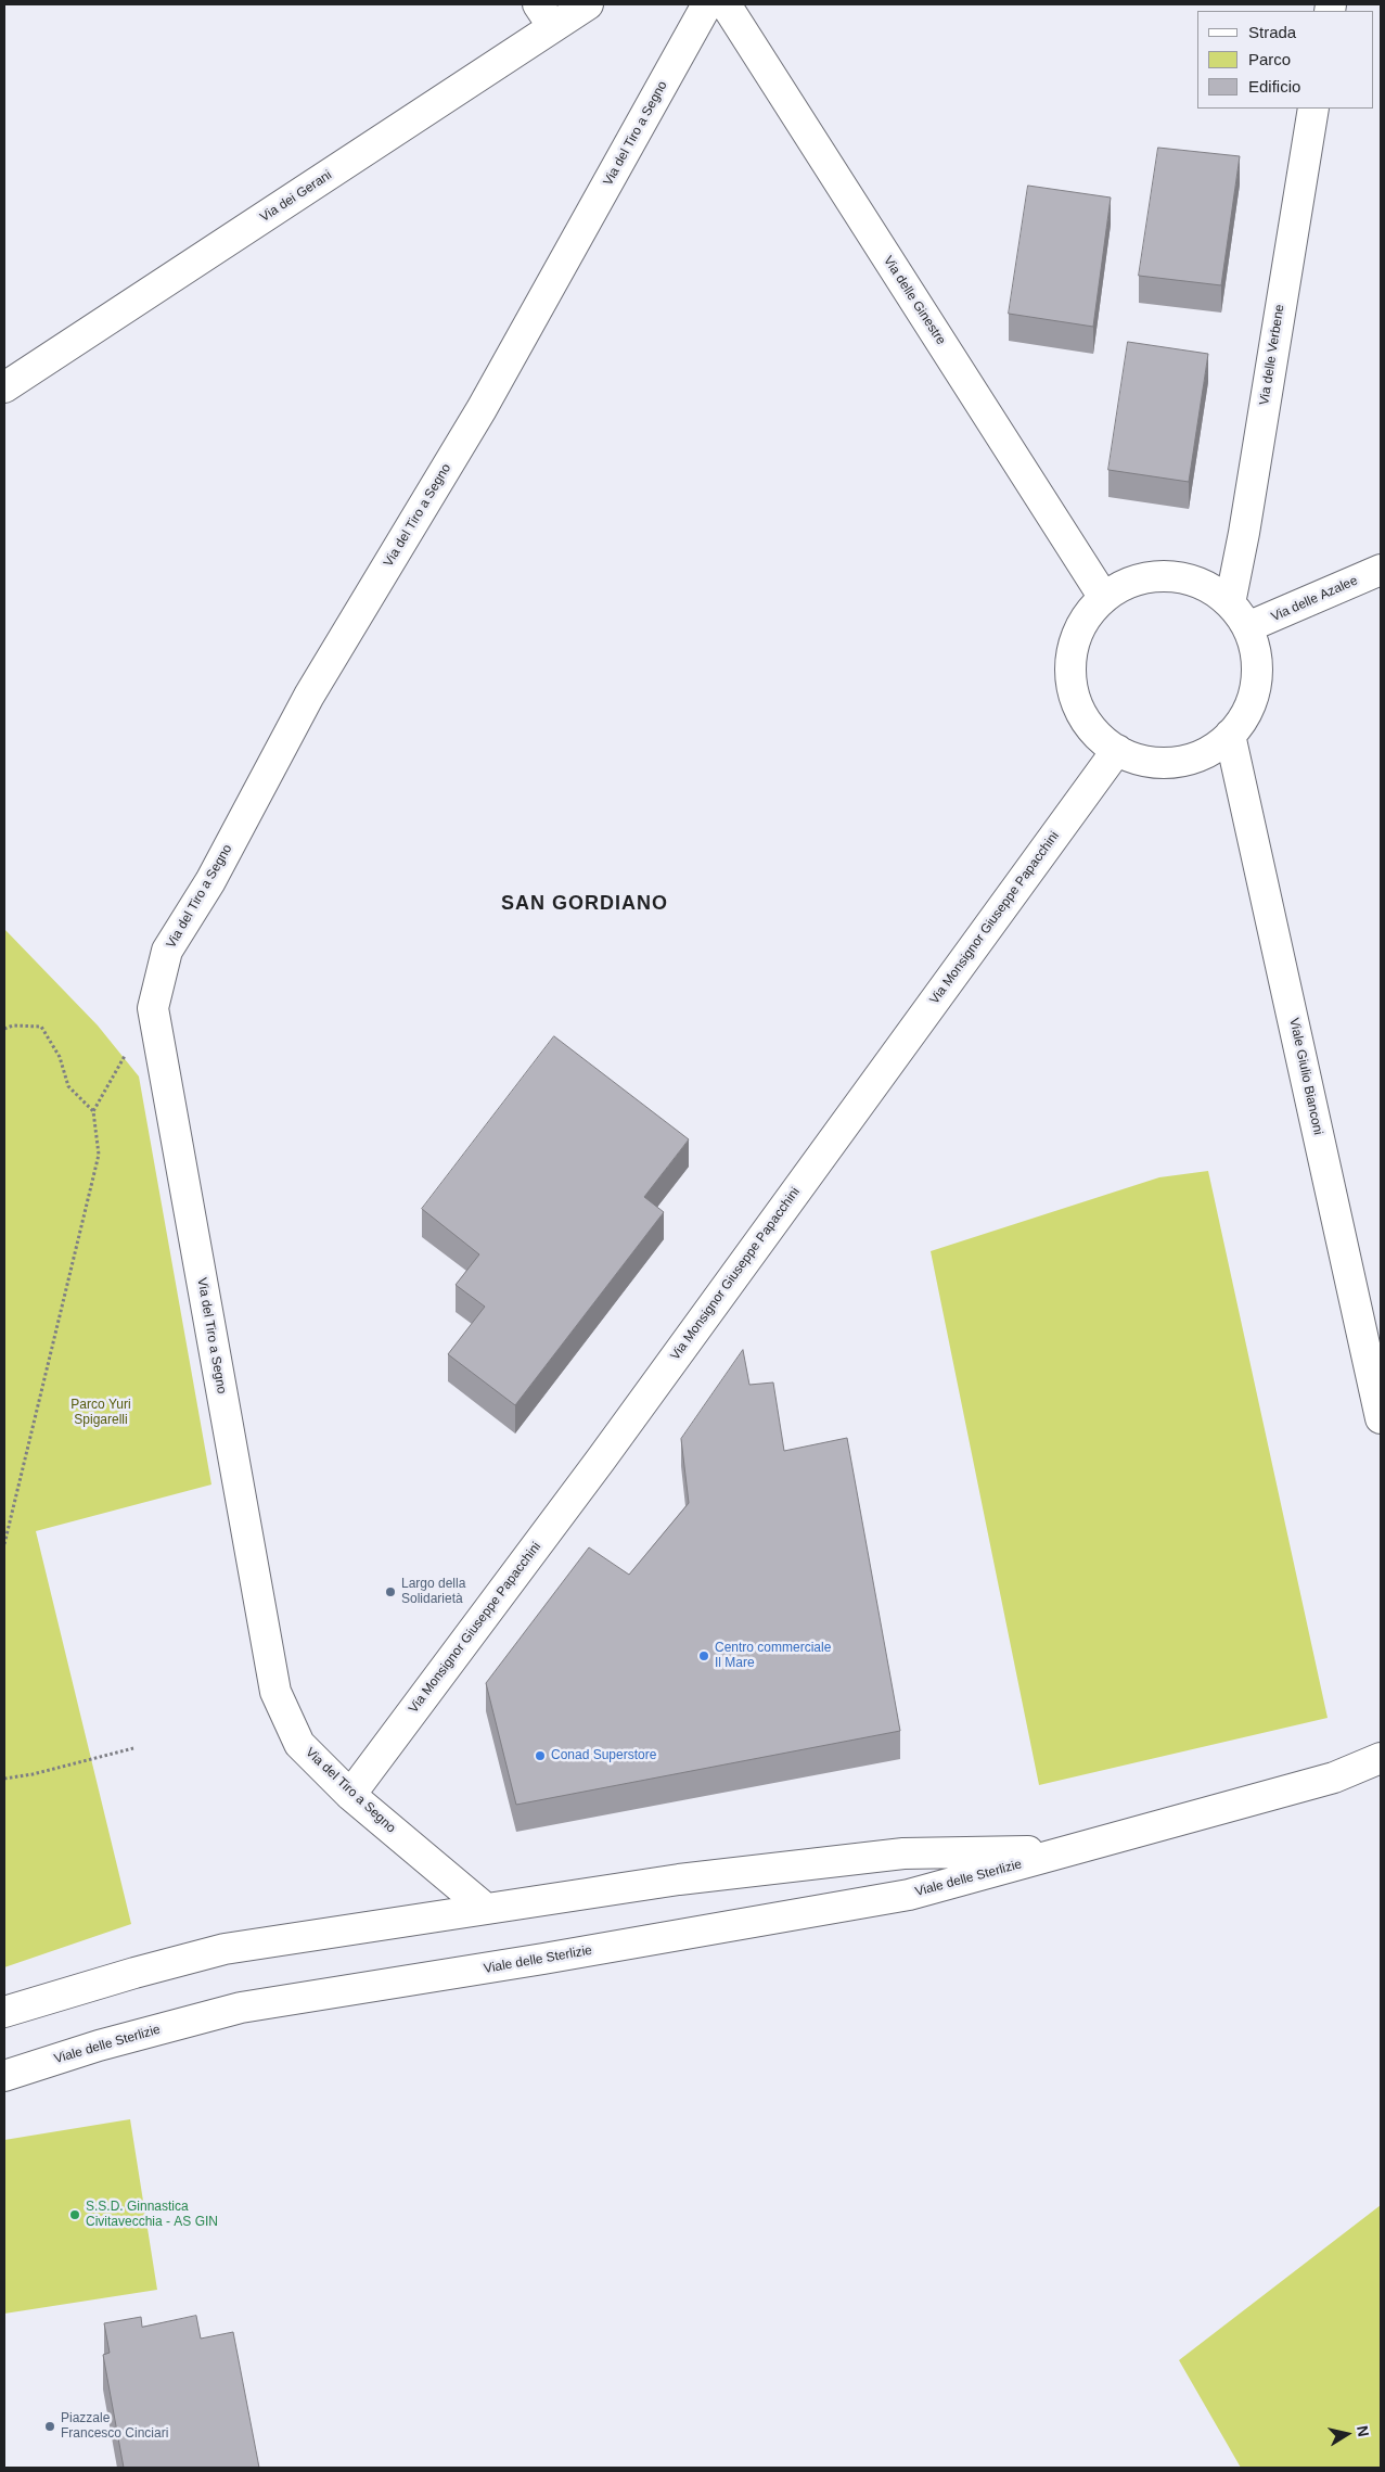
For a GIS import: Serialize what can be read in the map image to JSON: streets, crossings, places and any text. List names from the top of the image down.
{
  "streets": {
    "street": [
      "Via del Tiro a Segno",
      "Via dei Gerani",
      "Via delle Ginestre",
      "Via delle Verbene",
      "Via delle Azalee",
      "Via Monsignor Giuseppe Papacchini",
      "Viale Giulio Bianconi",
      "Viale delle Sterlizie"
    ]
  },
  "crossings": [
    ["Via del Tiro a Segno", "Via Monsignor Giuseppe Papacchini"],
    ["Via del Tiro a Segno", "Viale delle Sterlizie"],
    ["Via delle Ginestre", "Via delle Verbene"],
    ["Via delle Ginestre", "Via delle Azalee"],
    ["Via delle Ginestre", "Via Monsignor Giuseppe Papacchini"],
    ["Via delle Ginestre", "Viale Giulio Bianconi"],
    ["Via delle Verbene", "Via delle Azalee"],
    ["Via delle Verbene", "Via Monsignor Giuseppe Papacchini"],
    ["Via delle Verbene", "Viale Giulio Bianconi"],
    ["Via delle Azalee", "Via Monsignor Giuseppe Papacchini"],
    ["Via delle Azalee", "Viale Giulio Bianconi"],
    ["Via Monsignor Giuseppe Papacchini", "Viale Giulio Bianconi"]
  ],
  "districts": ["SAN GORDIANO"],
  "parks": ["Parco Yuri Spigarelli"],
  "places": [
    "Largo della Solidarietà",
    "Centro commerciale Il Mare",
    "Conad Superstore",
    "S.S.D. Ginnastica Civitavecchia - AS GIN",
    "Piazzale Francesco Cinciari"
  ],
  "legend": ["Strada", "Parco", "Edificio"],
  "north": "right"
}
